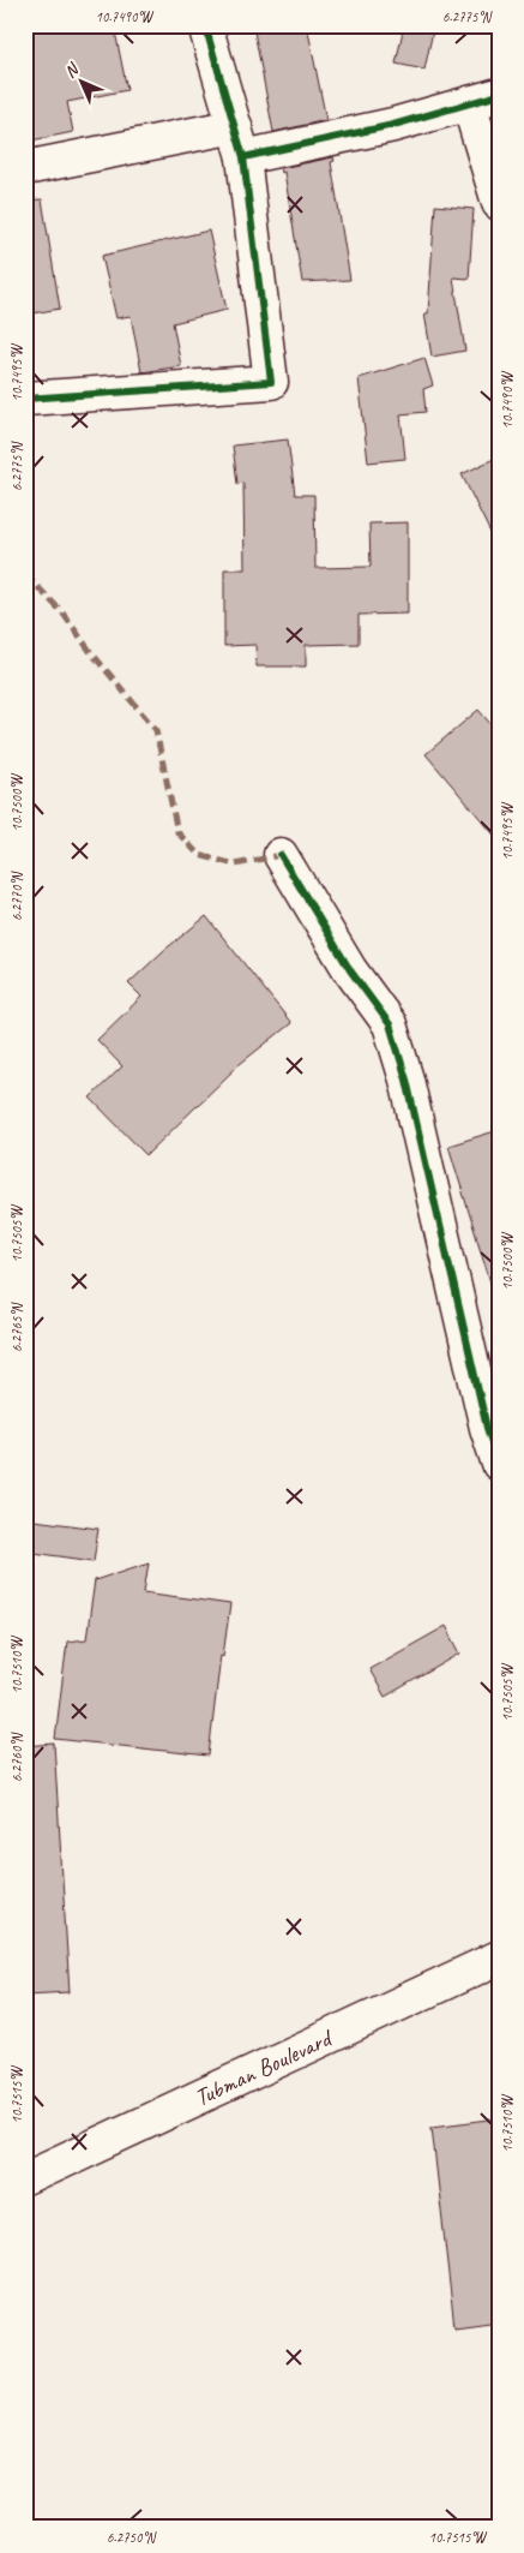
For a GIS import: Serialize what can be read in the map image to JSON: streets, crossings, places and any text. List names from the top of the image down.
{
  "streets": {
    "main road": ["Tubman Boulevard"]
  },
  "north": "top left",
  "coordinates": [
    "10.7490°W",
    "6.2775°N",
    "10.7495°W",
    "10.7500°W",
    "6.2770°N",
    "10.7505°W",
    "6.2765°N",
    "10.7510°W",
    "6.2760°N",
    "10.7515°W",
    "6.2750°N"
  ]
}
